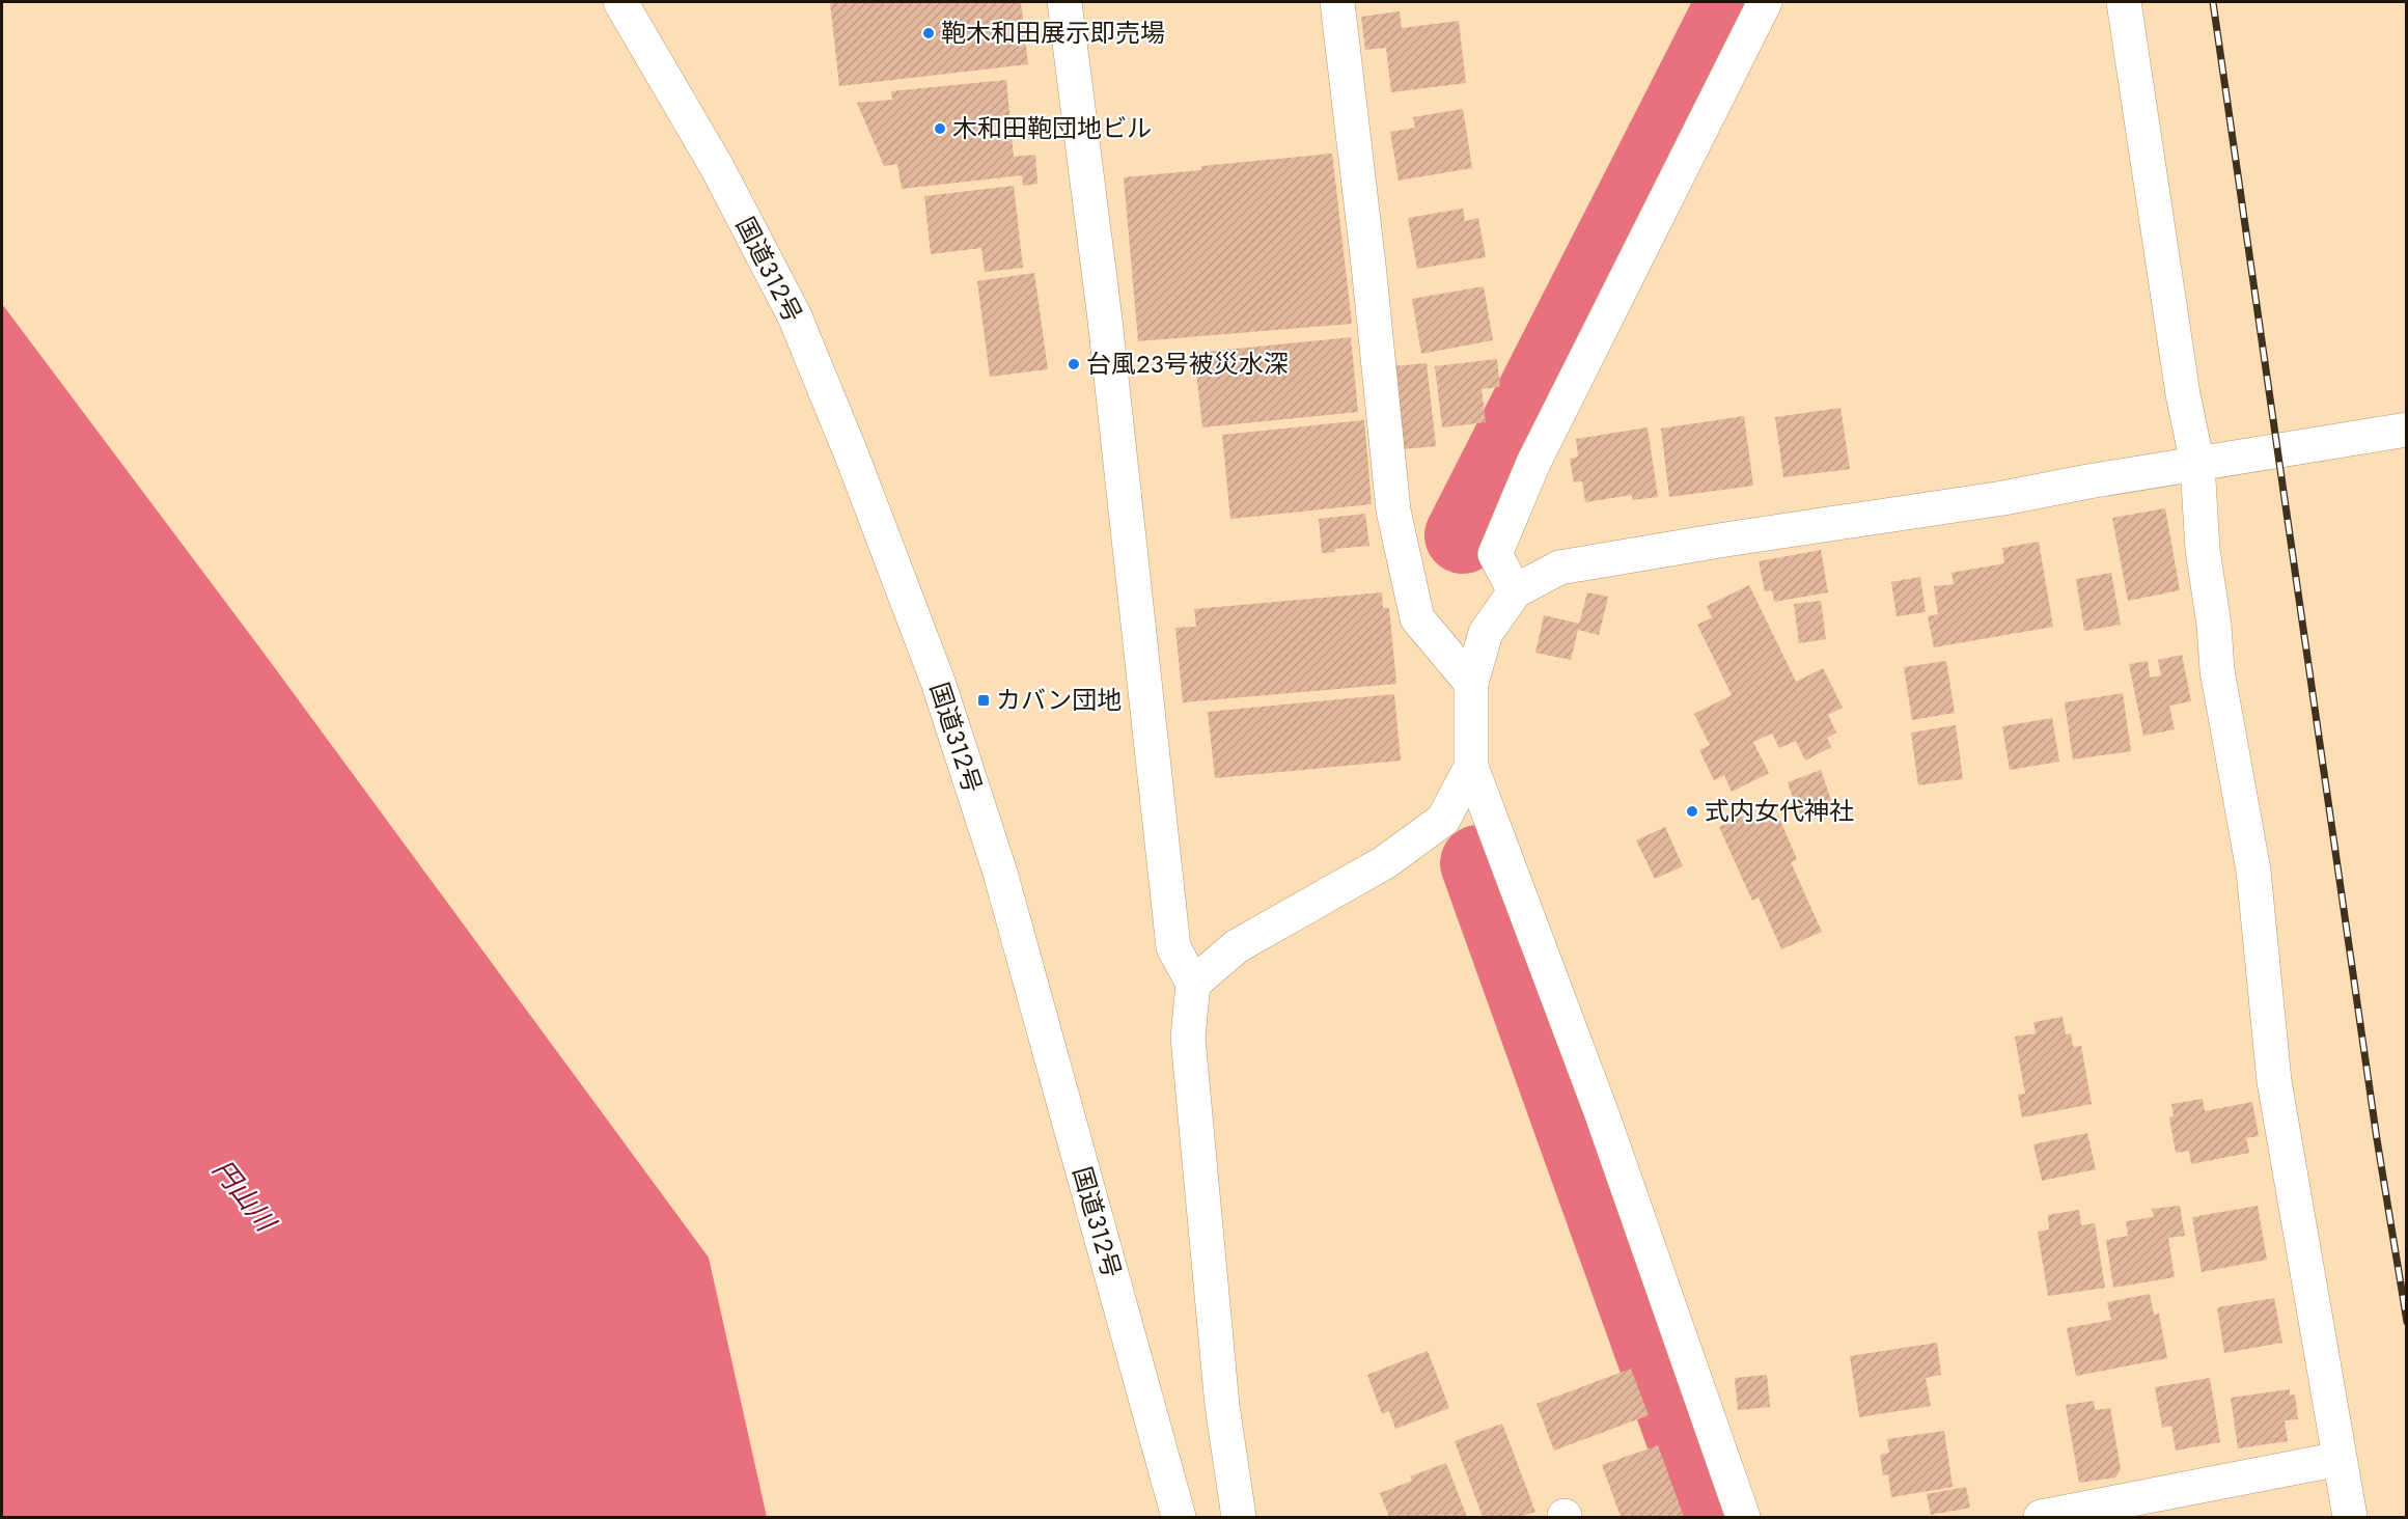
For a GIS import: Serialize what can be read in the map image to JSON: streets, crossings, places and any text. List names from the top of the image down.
{
  "streets": {
    "main road": ["国道312号"]
  },
  "water": ["円山川"],
  "places": {
    "other": [
      "鞄木和田展示即売場",
      "木和田鞄団地ビル",
      "台風23号被災水深",
      "式内女代神社"
    ],
    "transit": ["カバン団地"]
  }
}
